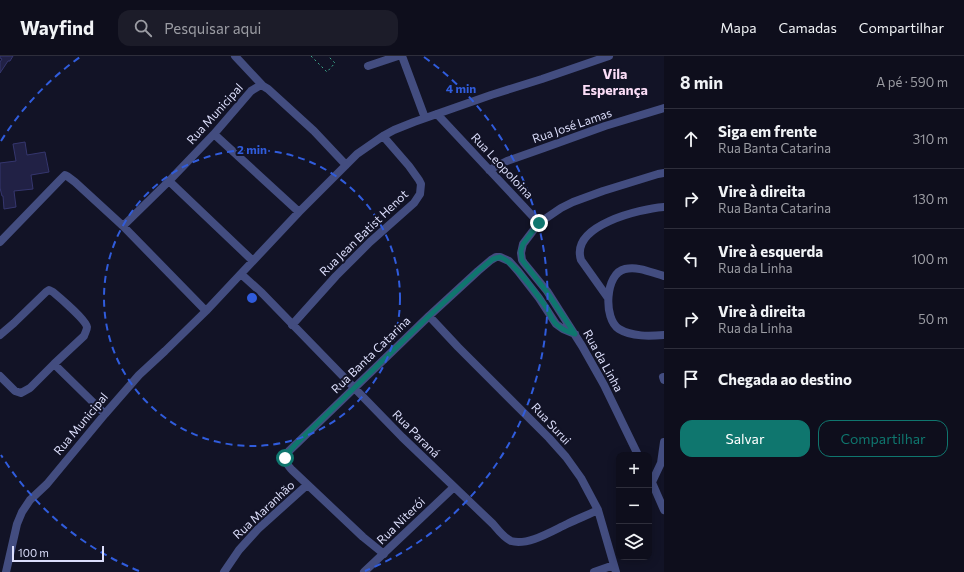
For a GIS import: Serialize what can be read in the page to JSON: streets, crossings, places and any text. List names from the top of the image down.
{
  "streets": {
    "street": [
      "Rua Municipal",
      "Rua José Lamas",
      "Rua Leopoloina",
      "Rua Jean Batist Henot",
      "Rua Banta Catarina",
      "Rua da Linha",
      "Rua Surui",
      "Rua Paraná",
      "Rua Maranhão",
      "Rua Niterói"
    ]
  },
  "crossings": [
    ["Rua Municipal", "Rua Leopoloina"],
    ["Rua Municipal", "Rua Jean Batist Henot"],
    ["Rua Municipal", "Rua Paraná"],
    ["Rua José Lamas", "Rua Leopoloina"],
    ["Rua Leopoloina", "Rua da Linha"],
    ["Rua Jean Batist Henot", "Rua Paraná"],
    ["Rua Banta Catarina", "Rua da Linha"],
    ["Rua Banta Catarina", "Rua Surui"],
    ["Rua Banta Catarina", "Rua Paraná"],
    ["Rua Banta Catarina", "Rua Maranhão"],
    ["Rua Banta Catarina", "Rua Niterói"],
    ["Rua Surui", "Rua Paraná"],
    ["Rua Paraná", "Rua Niterói"]
  ],
  "districts": ["Vila Esperança"],
  "scale_bar": "100 m",
  "page": {
    "header": "Wayfind",
    "search": "Pesquisar aqui",
    "nav": ["Mapa", "Camadas", "Compartilhar"],
    "heading": ["8 min", "A pé · 590 m"],
    "list": [
      ["Siga em frente", "Rua Banta Catarina", "310 m"],
      ["Vire à direita", "Rua Banta Catarina", "130 m"],
      ["Vire à esquerda", "Rua da Linha", "100 m"],
      ["Vire à direita", "Rua da Linha", "50 m"],
      "Chegada ao destino"
    ],
    "buttons": ["Salvar", "Compartilhar"],
    "map_buttons": ["+", "−"],
    "scale": "100 m"
  },
  "rings": ["4 min", "2 min"]
}
